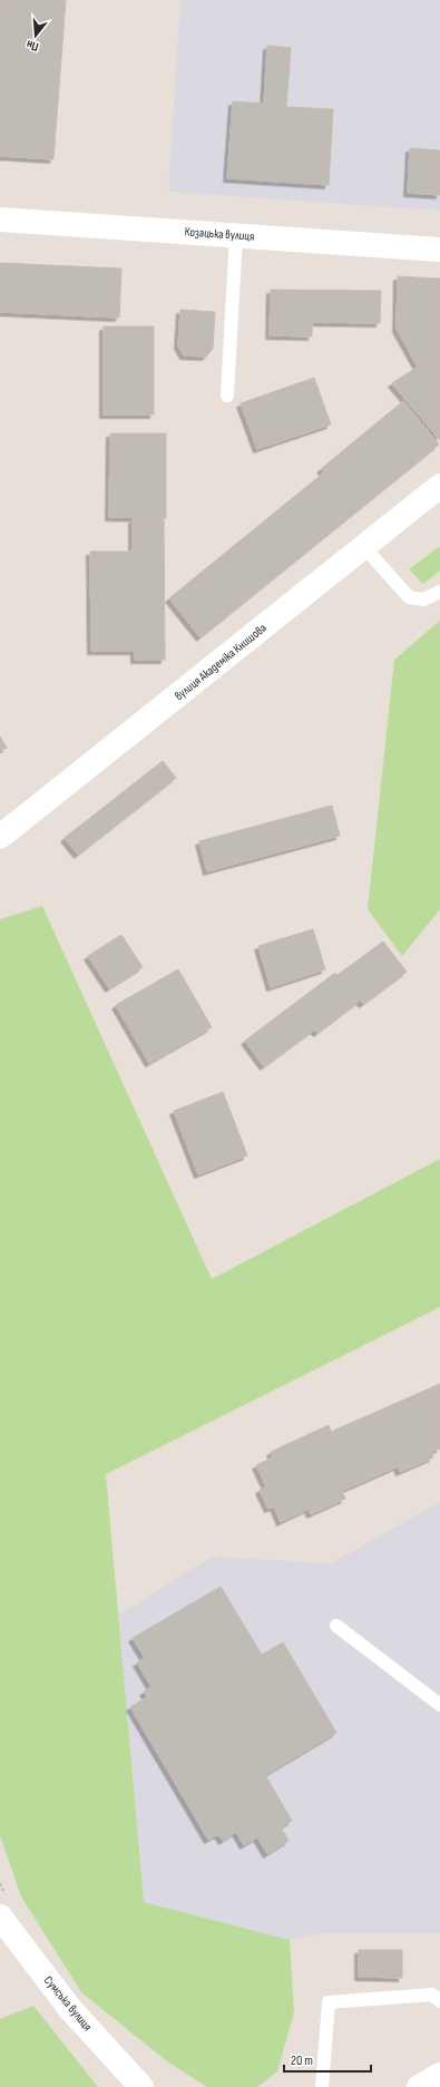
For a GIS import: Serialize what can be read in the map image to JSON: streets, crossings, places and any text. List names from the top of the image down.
{
  "streets": {
    "street": ["Козацька вулиця", "вулиця Академіка Книшова", "Сумська вулиця"]
  },
  "scale_bar": "20 m",
  "north": "bottom"
}
